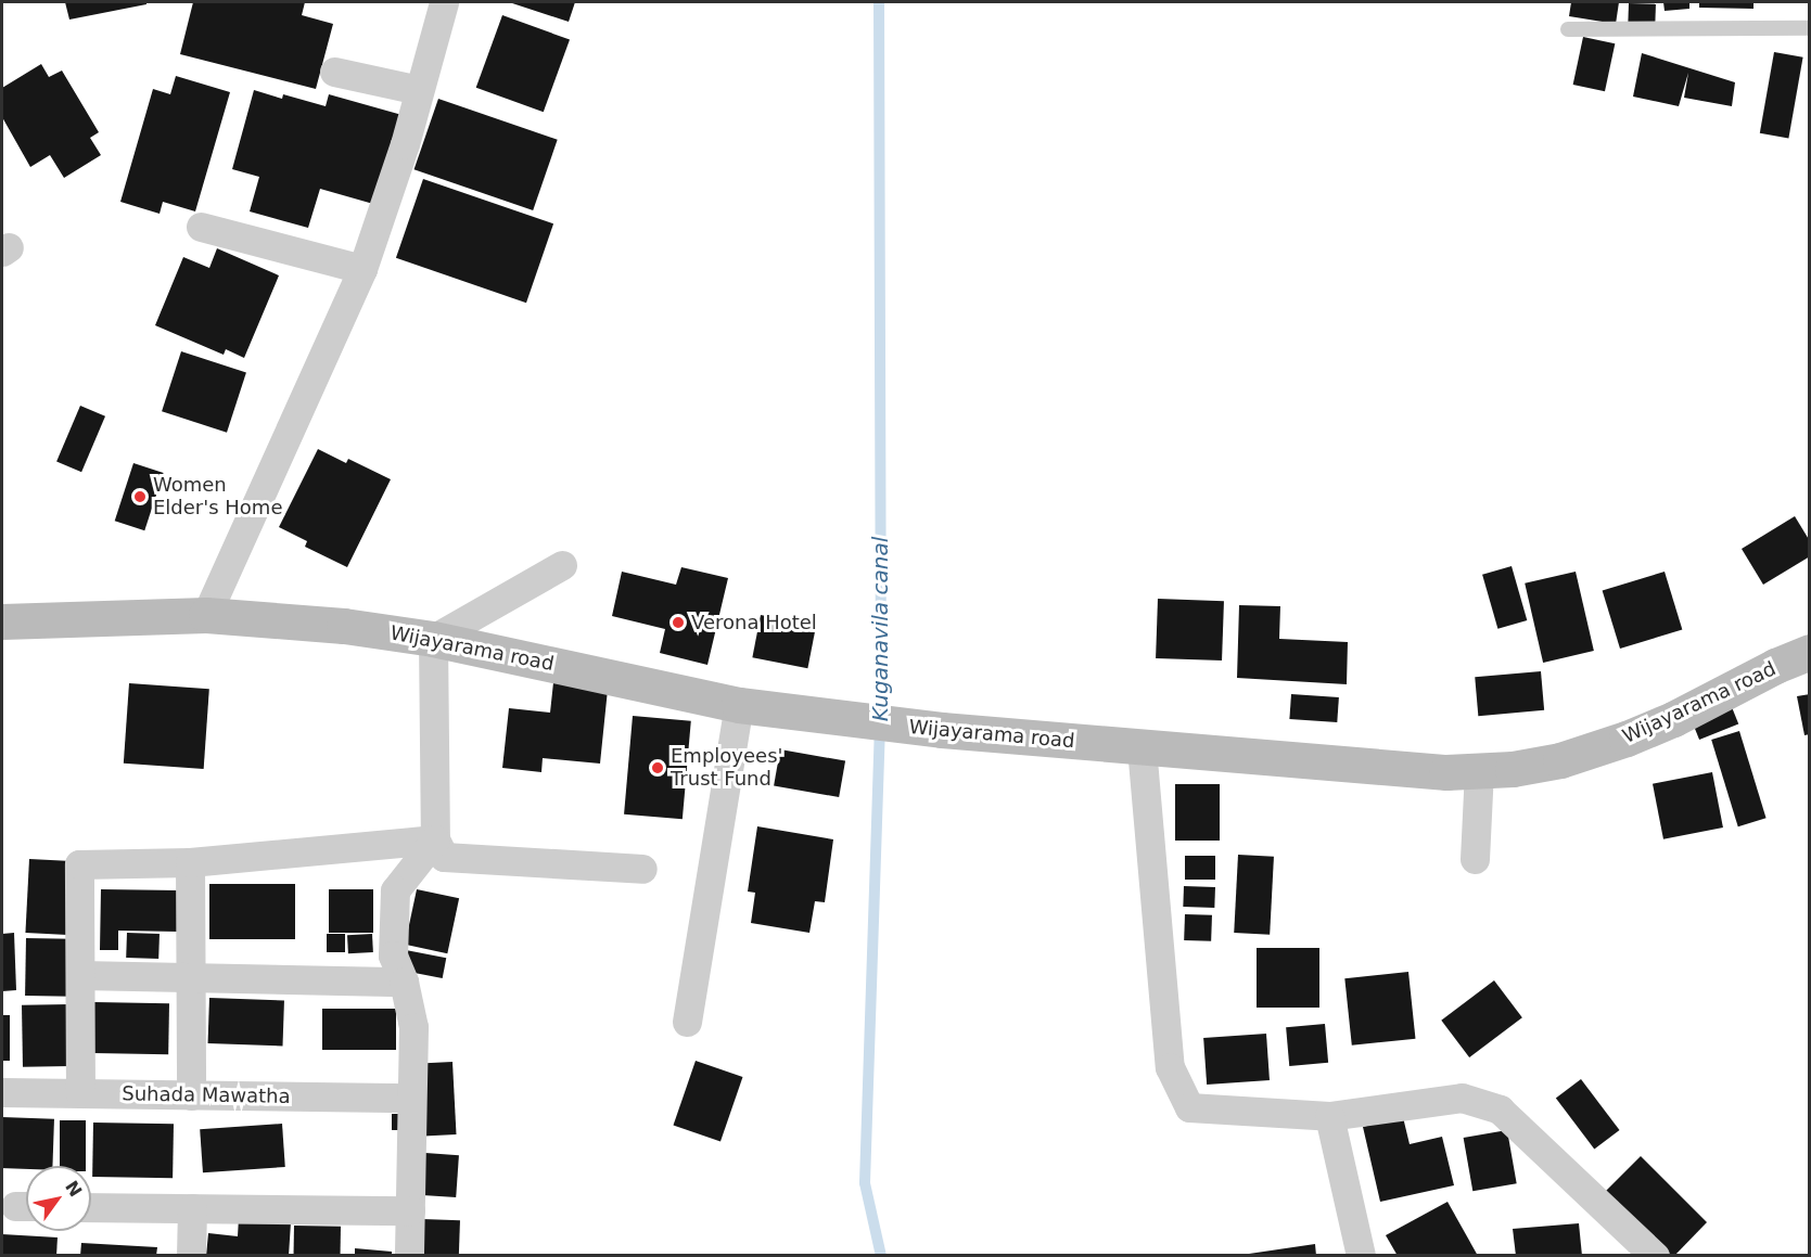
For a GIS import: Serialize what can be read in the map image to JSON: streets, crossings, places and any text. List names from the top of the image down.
{
  "streets": {
    "street": ["Wijayarama road", "Suhada Mawatha"]
  },
  "water": ["Kuganavila canal"],
  "places": ["Women Elder's Home", "Verona Hotel", "Employees' Trust Fund"],
  "north": "top right"
}
